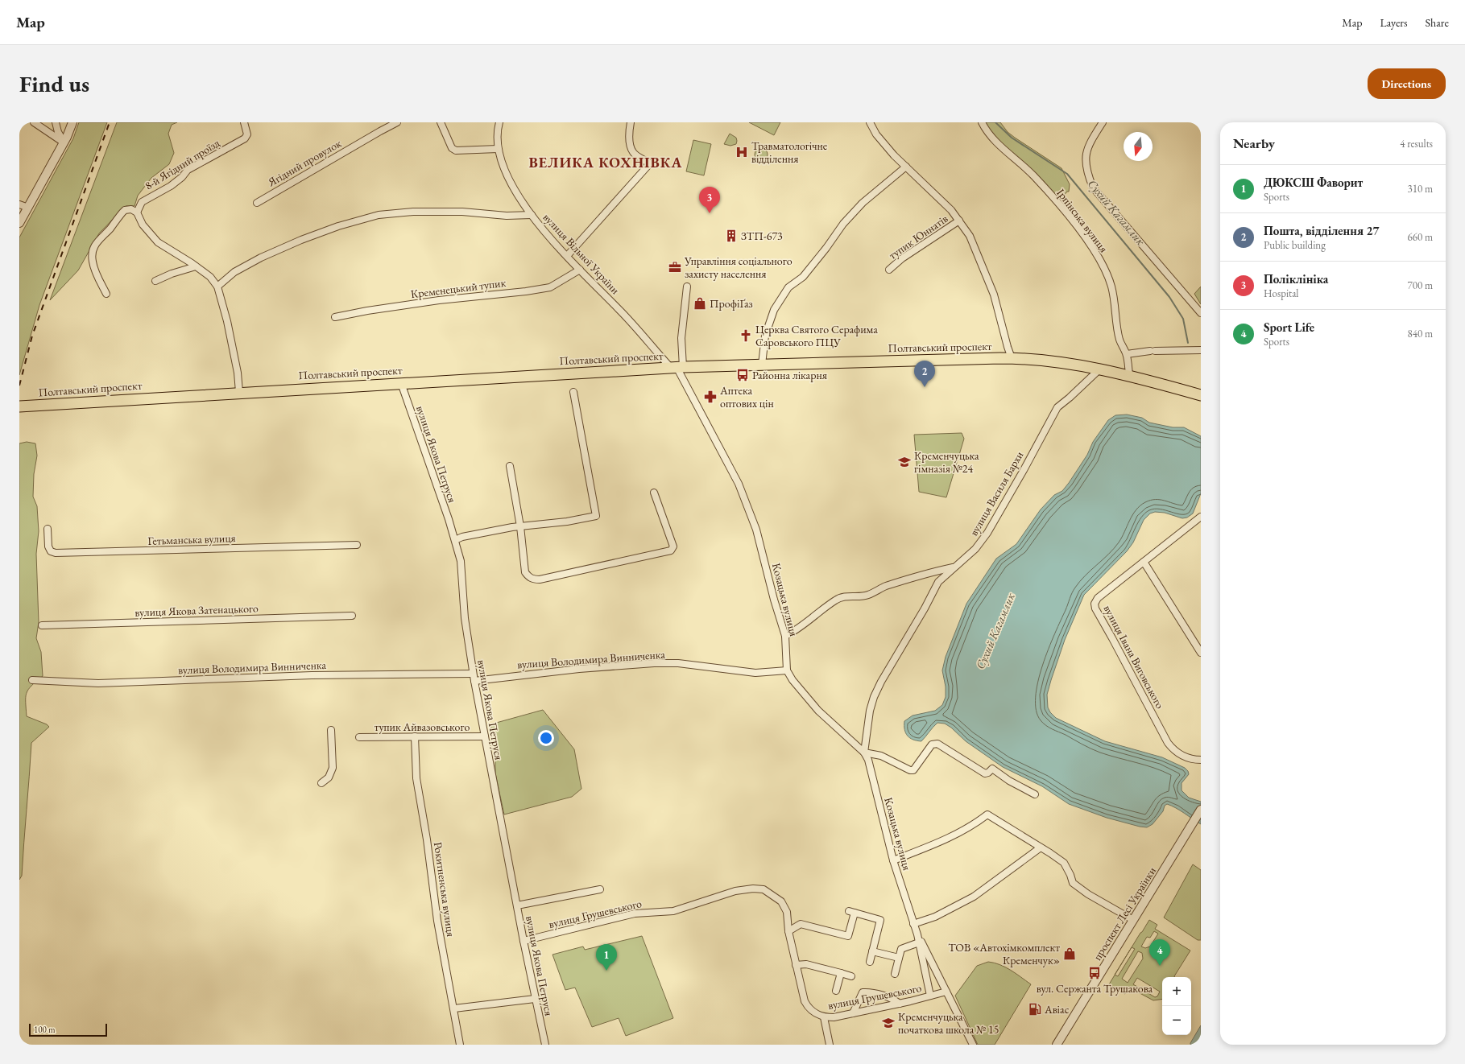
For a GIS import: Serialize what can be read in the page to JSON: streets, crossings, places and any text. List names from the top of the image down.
{
  "streets": {
    "highway": ["Полтавський проспект"],
    "street": [
      "Ягідний провулок",
      "8-й Ягідний проїзд",
      "Ірпінська вулиця",
      "тупик Юннатів",
      "вулиця Вільної України",
      "Кременецький тупик",
      "вулиця Якова Петруся",
      "вулиця Василя Бархи",
      "Гетьманська вулиця",
      "Козацька вулиця",
      "вулиця Якова Затенацького",
      "вулиця Івана Виговського",
      "вулиця Володимира Винниченка",
      "тупик Айвазовського",
      "Рокитненська вулиця",
      "вулиця Грушевського",
      "проспект Лесі Українки"
    ]
  },
  "crossings": [
    ["Ірпінська вулиця", "Полтавський проспект"],
    ["вулиця Вільної України", "Кременецький тупик"],
    ["вулиця Вільної України", "Полтавський проспект"],
    ["вулиця Вільної України", "Козацька вулиця"],
    ["Полтавський проспект", "вулиця Якова Петруся"],
    ["Полтавський проспект", "вулиця Василя Бархи"],
    ["Полтавський проспект", "Козацька вулиця"],
    ["вулиця Якова Петруся", "вулиця Володимира Винниченка"],
    ["вулиця Якова Петруся", "тупик Айвазовського"],
    ["вулиця Якова Петруся", "вулиця Грушевського"],
    ["вулиця Василя Бархи", "Козацька вулиця"],
    ["Козацька вулиця", "вулиця Володимира Винниченка"],
    ["Козацька вулиця", "вулиця Грушевського"],
    ["тупик Айвазовського", "Рокитненська вулиця"]
  ],
  "districts": ["ВЕЛИКА КОХНІВКА"],
  "water": ["Сухий Кагамлик"],
  "places": {
    "hospital": ["Травматологічне відділення"],
    "building": ["ЗТП-673"],
    "office": ["Управління соціального захисту населення"],
    "shop": ["ПрофіҐаз", "ТОВ «Автохімкомплект Кременчук»"],
    "church": ["Церква Святого Серафима Саровського ПЦУ"],
    "bus stop": ["Районна лікарня", "вул. Сержанта Трушакова"],
    "pharmacy": ["Аптека оптових цін"],
    "school or university": ["Кременчуцька гімназія №24", "Кременчуцька початкова школа № 15"],
    "fuel station": ["Авіас"]
  },
  "scale_bar": "100 m",
  "north": "bottom",
  "page": {
    "header": "Map",
    "nav": ["Map", "Layers", "Share"],
    "buttons": "Directions",
    "title": "Find us",
    "heading": ["Nearby", "4 results"],
    "list": [
      {
        "mark": "1",
        "name": "ДЮКСШ Фаворит",
        "note": "Sports",
        "value": "310 m"
      },
      {
        "mark": "2",
        "name": "Пошта, відділення 27",
        "note": "Public building",
        "value": "660 m"
      },
      {
        "mark": "3",
        "name": "Поліклініка",
        "note": "Hospital",
        "value": "700 m"
      },
      {
        "mark": "4",
        "name": "Sport Life",
        "note": "Sports",
        "value": "840 m"
      }
    ],
    "pins": [
      "3",
      "2",
      "4",
      "1"
    ],
    "map_buttons": ["+", "−"],
    "scale": "100 m"
  }
}
